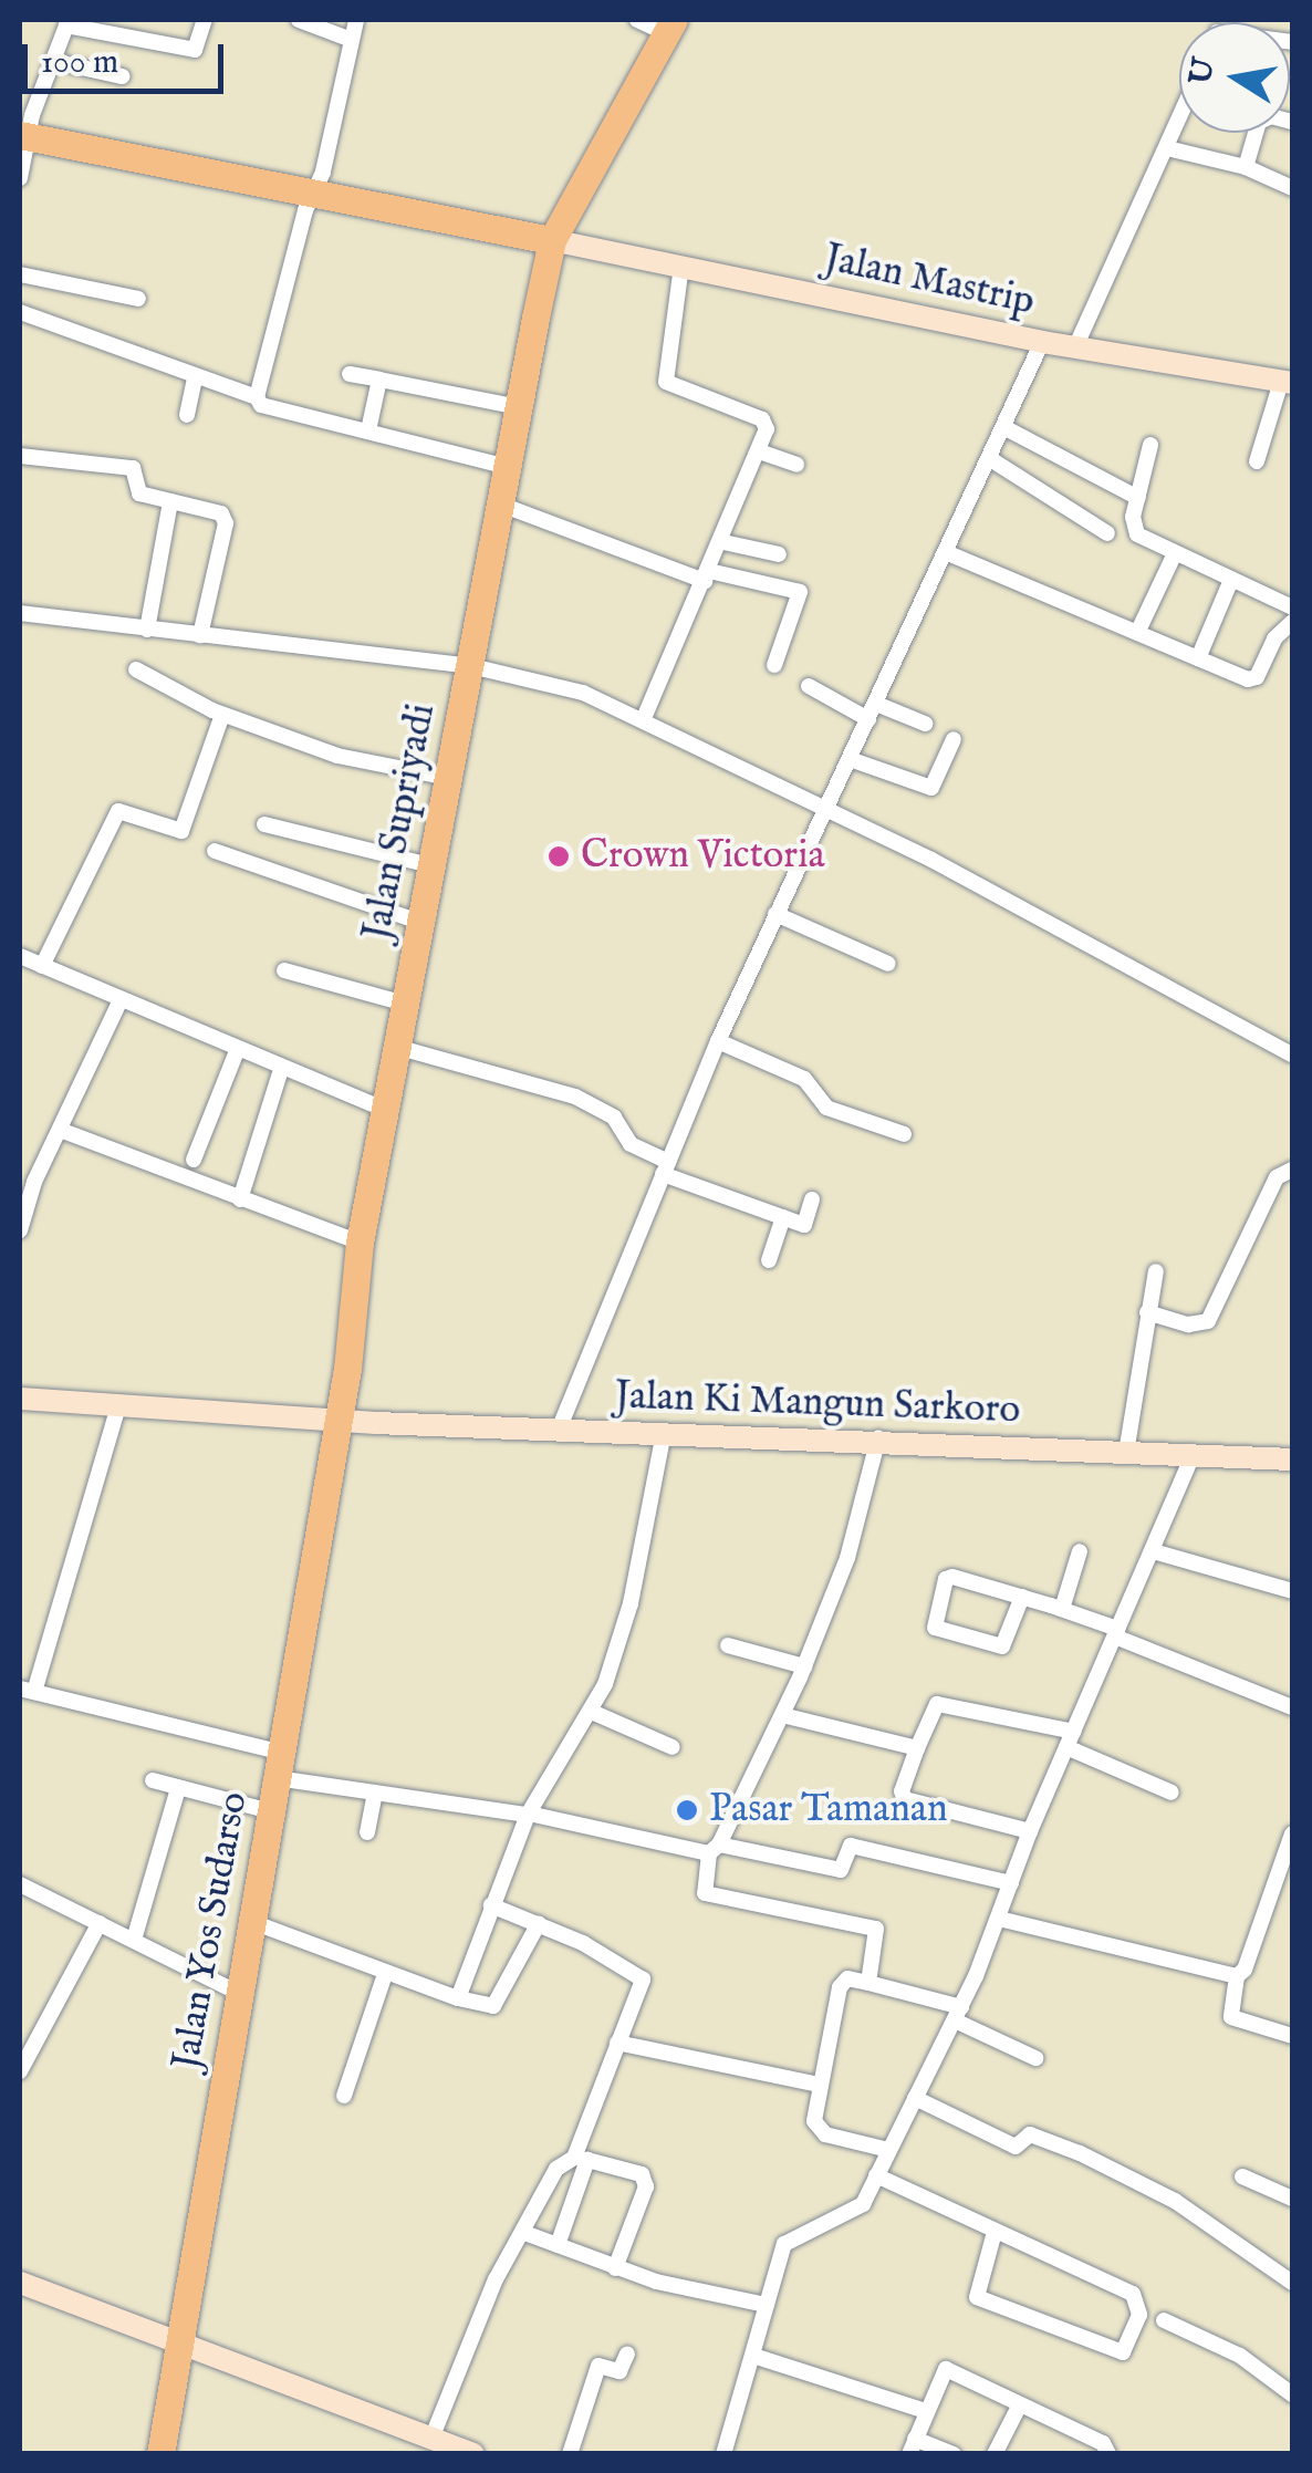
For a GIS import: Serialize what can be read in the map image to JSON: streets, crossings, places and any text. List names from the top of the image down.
{
  "streets": {
    "highway": ["Jalan Supriyadi", "Jalan Yos Sudarso"],
    "main road": ["Jalan Mastrip", "Jalan Ki Mangun Sarkoro"]
  },
  "crossings": [
    ["Jalan Mastrip", "Jalan Supriyadi"],
    ["Jalan Supriyadi", "Jalan Ki Mangun Sarkoro"],
    ["Jalan Supriyadi", "Jalan Yos Sudarso"],
    ["Jalan Ki Mangun Sarkoro", "Jalan Yos Sudarso"]
  ],
  "places": ["Crown Victoria", "Pasar Tamanan"],
  "scale_bar": "100 m",
  "north": "left"
}
